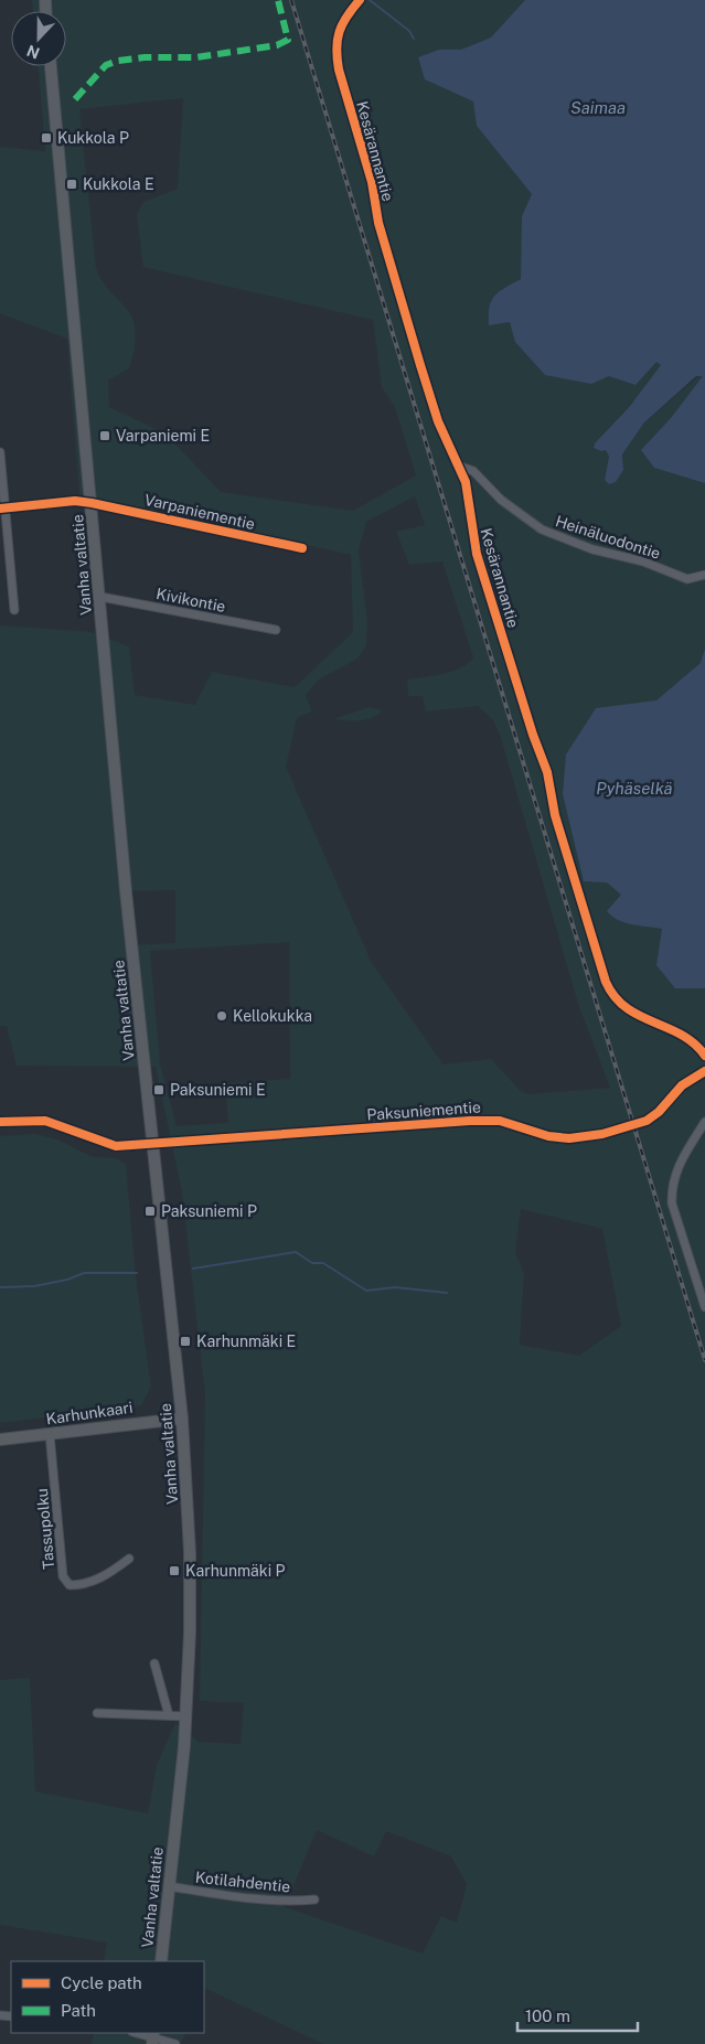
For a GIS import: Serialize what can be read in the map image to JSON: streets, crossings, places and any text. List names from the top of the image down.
{
  "streets": {
    "main road": ["Vanha valtatie", "Karhunkaari"],
    "street": [
      "Kesärannantie",
      "Varpaniementie",
      "Heinäluodontie",
      "Kivikontie",
      "Paksuniementie",
      "Tassupolku",
      "Kotilahdentie"
    ]
  },
  "crossings": [
    ["Kesärannantie", "Heinäluodontie"],
    ["Varpaniementie", "Vanha valtatie"],
    ["Vanha valtatie", "Kivikontie"],
    ["Vanha valtatie", "Paksuniementie"],
    ["Vanha valtatie", "Karhunkaari"],
    ["Vanha valtatie", "Kotilahdentie"],
    ["Karhunkaari", "Tassupolku"]
  ],
  "water": ["Saimaa", "Pyhäselkä"],
  "places": {
    "transit": [
      "Kukkola P",
      "Kukkola E",
      "Varpaniemi E",
      "Paksuniemi E",
      "Paksuniemi P",
      "Karhunmäki E",
      "Karhunmäki P"
    ],
    "other": ["Kellokukka"]
  },
  "legend": ["Cycle path", "Path"],
  "scale_bar": "100 m",
  "north": "bottom"
}
